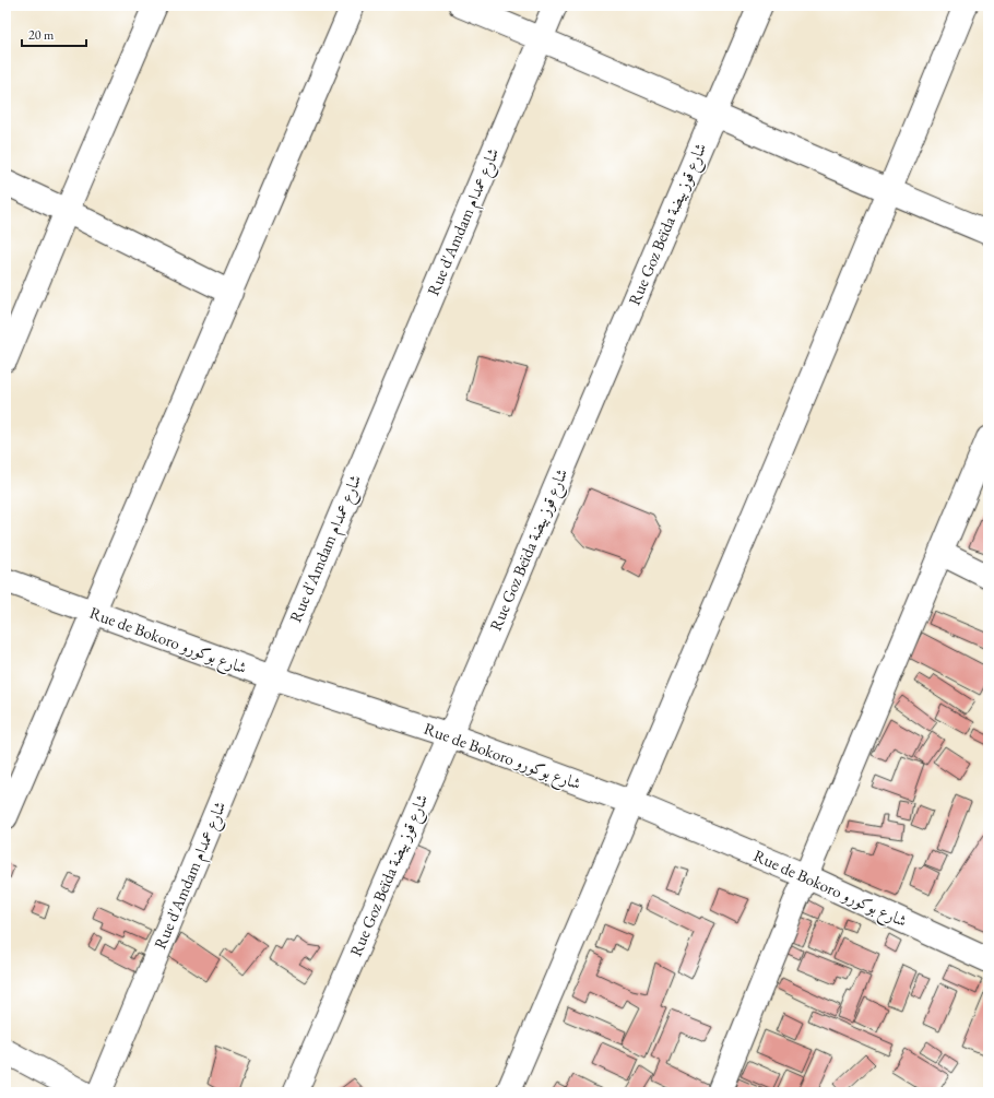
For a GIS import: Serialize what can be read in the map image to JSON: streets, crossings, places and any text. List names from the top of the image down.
{
  "streets": {
    "street": ["Rue d'Amdam شارع عمدام", "Rue Goz Beïda شارع قوز بيضة", "Rue de Bokoro شارع بوكورو"]
  },
  "crossings": [
    ["Rue d'Amdam شارع عمدام", "Rue de Bokoro شارع بوكورو"],
    ["Rue Goz Beïda شارع قوز بيضة", "Rue de Bokoro شارع بوكورو"]
  ],
  "scale_bar": "20 m"
}
